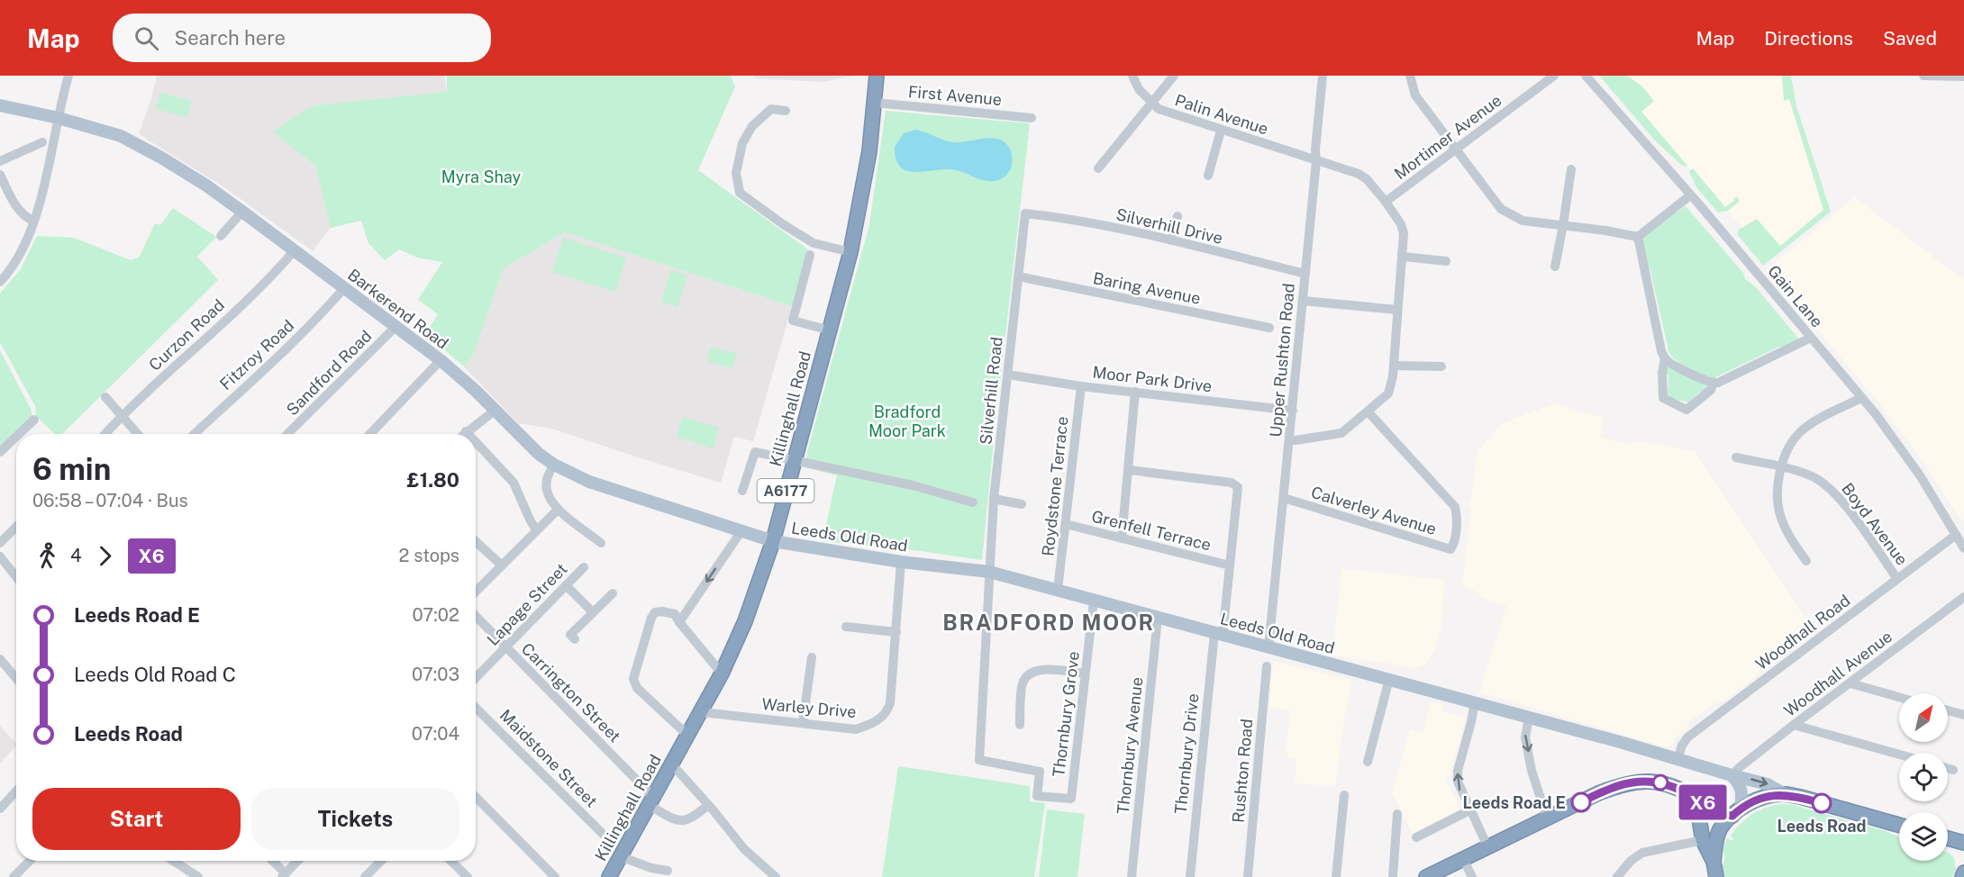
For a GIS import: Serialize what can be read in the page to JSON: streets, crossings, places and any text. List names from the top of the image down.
{
  "streets": {
    "highway": ["Killinghall Road", "A6177"],
    "main road": ["Barkerend Road", "Leeds Old Road"],
    "street": [
      "First Avenue",
      "Palin Avenue",
      "Mortimer Avenue",
      "Silverhill Drive",
      "Baring Avenue",
      "Gain Lane",
      "Curzon Road",
      "Fitzroy Road",
      "Upper Rushton Road",
      "Sandford Road",
      "Moor Park Drive",
      "Silverhill Road",
      "Roydstone Terrace",
      "Calverley Avenue",
      "Boyd Avenue",
      "Grenfell Terrace",
      "Lapage Street",
      "Woodhall Road",
      "Woodhall Avenue",
      "Carrington Street",
      "Warley Drive",
      "Thornbury Grove",
      "Thornbury Avenue",
      "Thornbury Drive",
      "Maidstone Street",
      "Rushton Road"
    ]
  },
  "crossings": [
    ["First Avenue", "Killinghall Road"],
    ["Palin Avenue", "Mortimer Avenue"],
    ["Palin Avenue", "Upper Rushton Road"],
    ["Palin Avenue", "Calverley Avenue"],
    ["Silverhill Drive", "Upper Rushton Road"],
    ["Silverhill Drive", "Silverhill Road"],
    ["Baring Avenue", "Silverhill Road"],
    ["Gain Lane", "Woodhall Road"],
    ["Barkerend Road", "Curzon Road"],
    ["Barkerend Road", "Fitzroy Road"],
    ["Barkerend Road", "Sandford Road"],
    ["Barkerend Road", "Killinghall Road"],
    ["Barkerend Road", "Leeds Old Road"],
    ["Upper Rushton Road", "Moor Park Drive"],
    ["Upper Rushton Road", "Calverley Avenue"],
    ["Upper Rushton Road", "Leeds Old Road"],
    ["Moor Park Drive", "Silverhill Road"],
    ["Moor Park Drive", "Roydstone Terrace"],
    ["Silverhill Road", "Leeds Old Road"],
    ["Silverhill Road", "Thornbury Grove"],
    ["Killinghall Road", "Leeds Old Road"],
    ["Killinghall Road", "Carrington Street"],
    ["Killinghall Road", "Warley Drive"],
    ["Roydstone Terrace", "Grenfell Terrace"],
    ["Roydstone Terrace", "Leeds Old Road"],
    ["Boyd Avenue", "Woodhall Road"],
    ["Grenfell Terrace", "Thornbury Drive"],
    ["Leeds Old Road", "Woodhall Road"],
    ["Leeds Old Road", "Woodhall Avenue"],
    ["Leeds Old Road", "Warley Drive"],
    ["Leeds Old Road", "Thornbury Grove"],
    ["Leeds Old Road", "Thornbury Avenue"],
    ["Leeds Old Road", "Thornbury Drive"],
    ["Lapage Street", "Carrington Street"]
  ],
  "districts": ["BRADFORD MOOR"],
  "parks": ["Myra Shay", "Bradford Moor Park"],
  "places": ["Leeds Road E", "Leeds Road"],
  "lines": ["bus line X6"],
  "north": "top right",
  "page": {
    "header": "Map",
    "search": "Search here",
    "nav": ["Map", "Directions", "Saved"],
    "on_map": "X6",
    "heading": ["6 min", "06:58 – 07:04 · Bus", "£1.80"],
    "legs": ["4", "X6", "2 stops"],
    "list": [
      {
        "name": "Leeds Road E",
        "value": "07:02"
      },
      {
        "name": "Leeds Old Road C",
        "value": "07:03"
      },
      {
        "name": "Leeds Road",
        "value": "07:04"
      }
    ],
    "buttons": ["Start", "Tickets"]
  }
}
